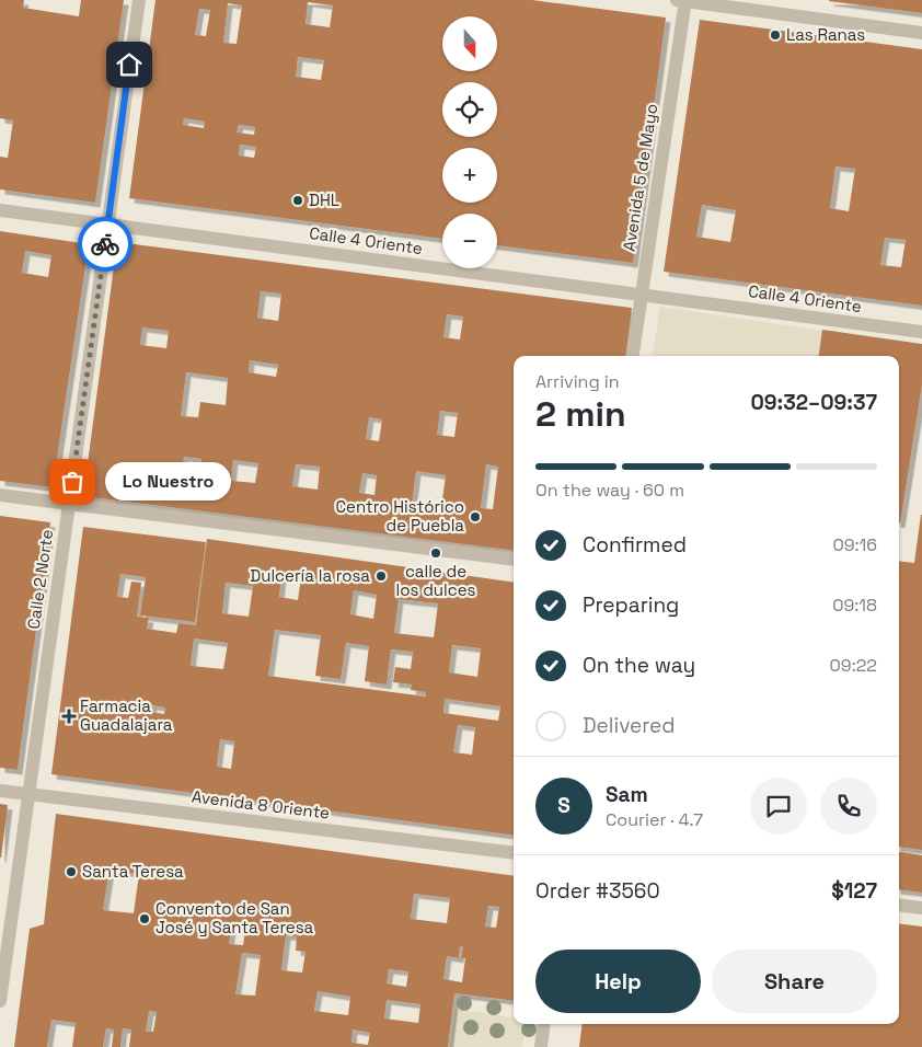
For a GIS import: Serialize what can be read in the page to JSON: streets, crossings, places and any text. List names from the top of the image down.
{
  "streets": {
    "street": [
      "Avenida 5 de Mayo",
      "Calle 4 Oriente",
      "Calle 2 Norte",
      "Avenida 8 Oriente"
    ]
  },
  "crossings": [
    ["Avenida 5 de Mayo", "Calle 4 Oriente"],
    ["Calle 4 Oriente", "Calle 2 Norte"],
    ["Calle 2 Norte", "Avenida 8 Oriente"]
  ],
  "places": {
    "other": [
      "Las Ranas",
      "DHL",
      "Lo Nuestro",
      "Centro Histórico de Puebla",
      "calle de los dulces",
      "Dulcería la rosa",
      "Santa Teresa",
      "Convento de San José y Santa Teresa"
    ],
    "health": ["Farmacia Guadalajara"]
  },
  "north": "bottom",
  "page": {
    "map_buttons": ["+", "−"],
    "heading": ["2 min", "Arriving in", "09:32–09:37"],
    "panel": [
      "Sam",
      "Courier · 4.7",
      "Order #3560",
      "$127"
    ],
    "bar": "On the way · 60 m",
    "bubble": "Lo Nuestro",
    "list": [
      ["Confirmed", "09:16"],
      ["Preparing", "09:18"],
      ["On the way", "09:22"],
      "Delivered"
    ],
    "round": "S",
    "buttons": ["Help", "Share"]
  }
}
